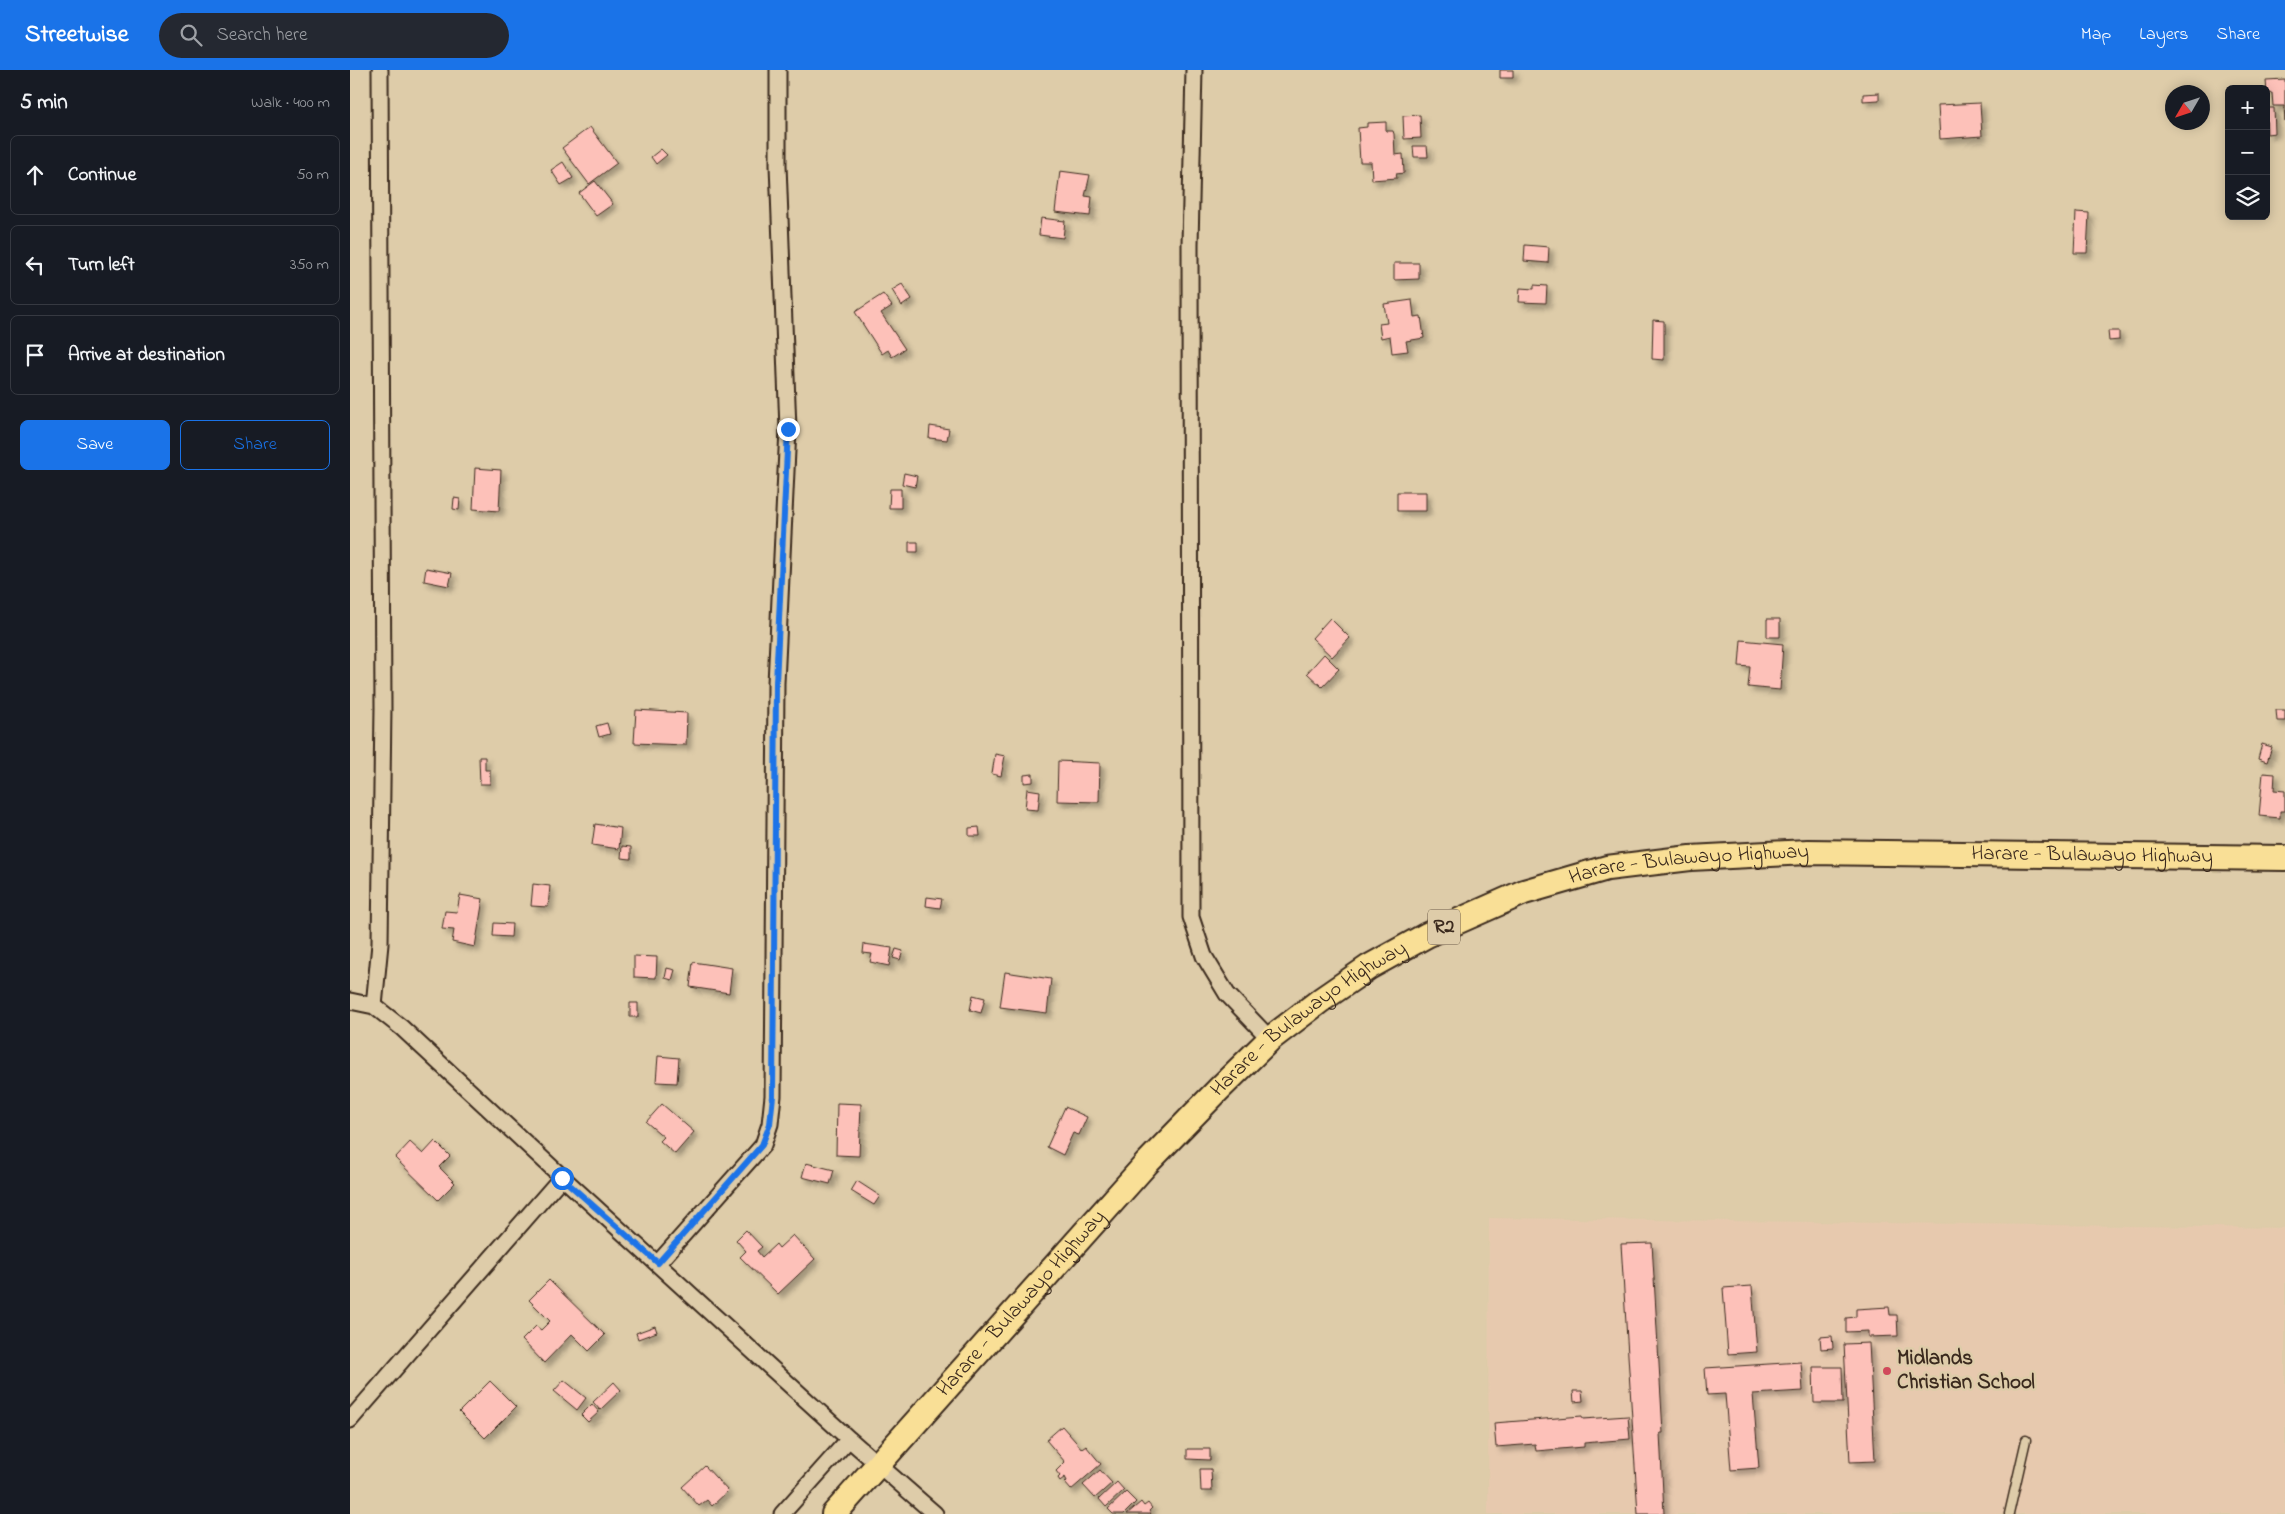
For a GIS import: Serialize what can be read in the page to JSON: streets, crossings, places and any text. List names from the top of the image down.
{
  "streets": {
    "highway": ["Harare - Bulawayo Highway", "R2"]
  },
  "places": ["Midlands Christian School"],
  "north": "bottom left",
  "page": {
    "header": "Streetwise",
    "search": "Search here",
    "nav": ["Map", "Layers", "Share"],
    "heading": ["5 min", "Walk · 400 m"],
    "map_buttons": ["+", "−"],
    "list": [
      ["Continue", "50 m"],
      ["Turn left", "350 m"],
      "Arrive at destination"
    ],
    "buttons": ["Save", "Share"]
  }
}
